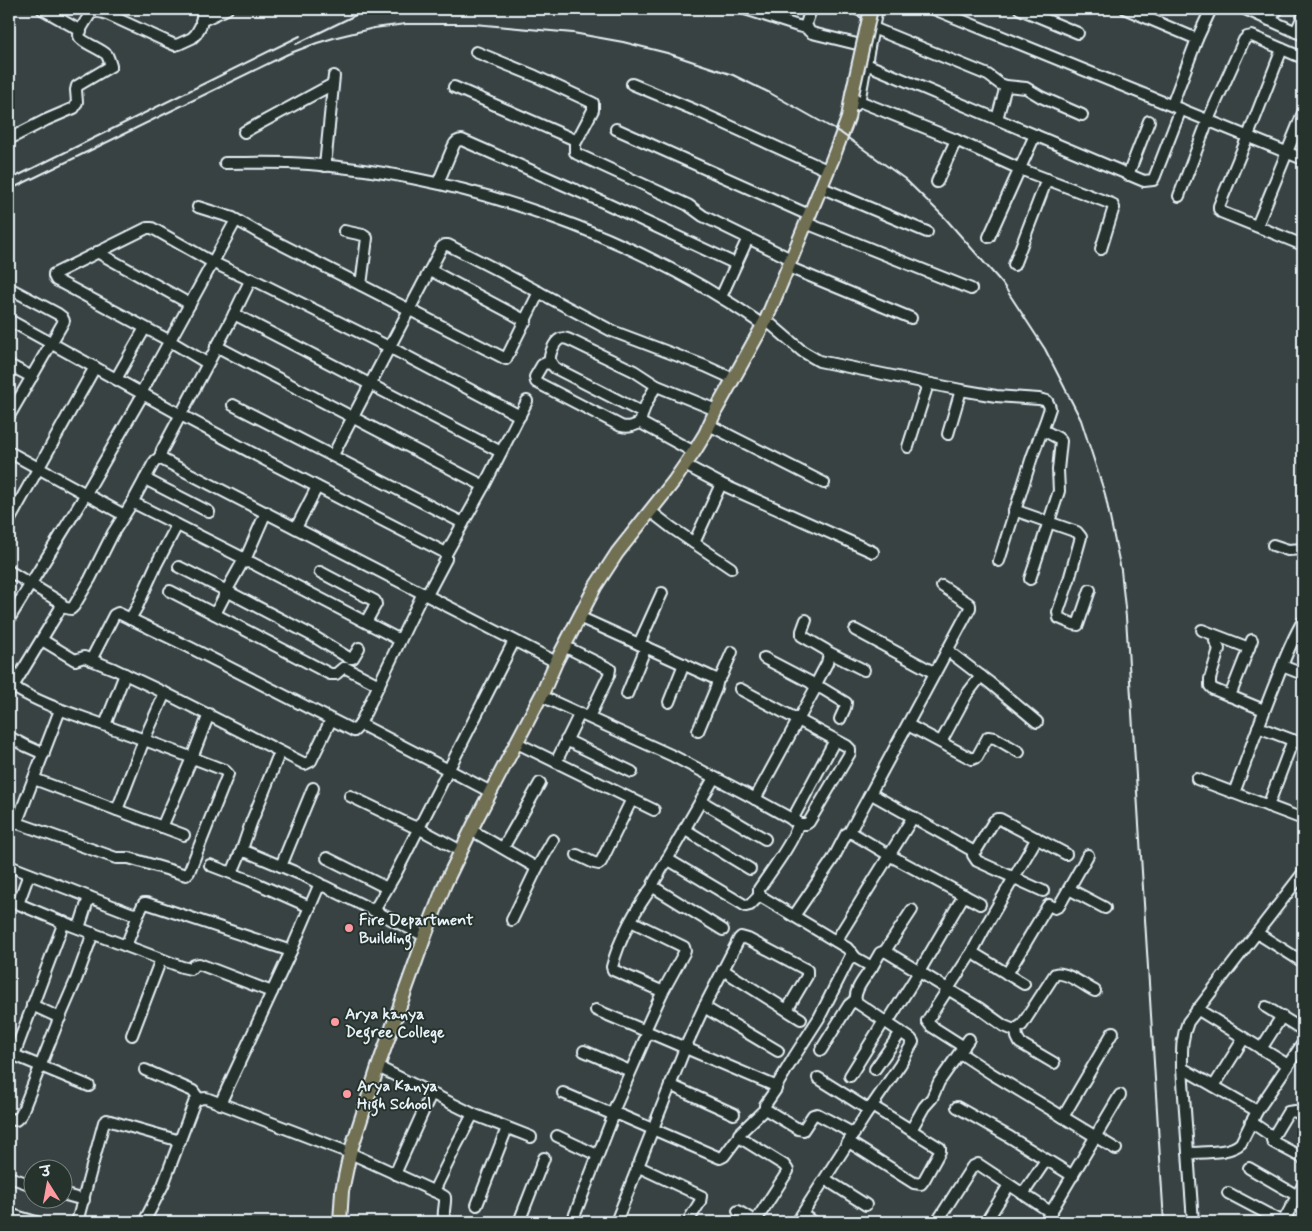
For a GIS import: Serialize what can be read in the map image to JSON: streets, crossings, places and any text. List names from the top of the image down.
{
  "places": ["Fire Department Building", "Arya kanya Degree College", "Arya Kanya High School"],
  "north": "top"
}
